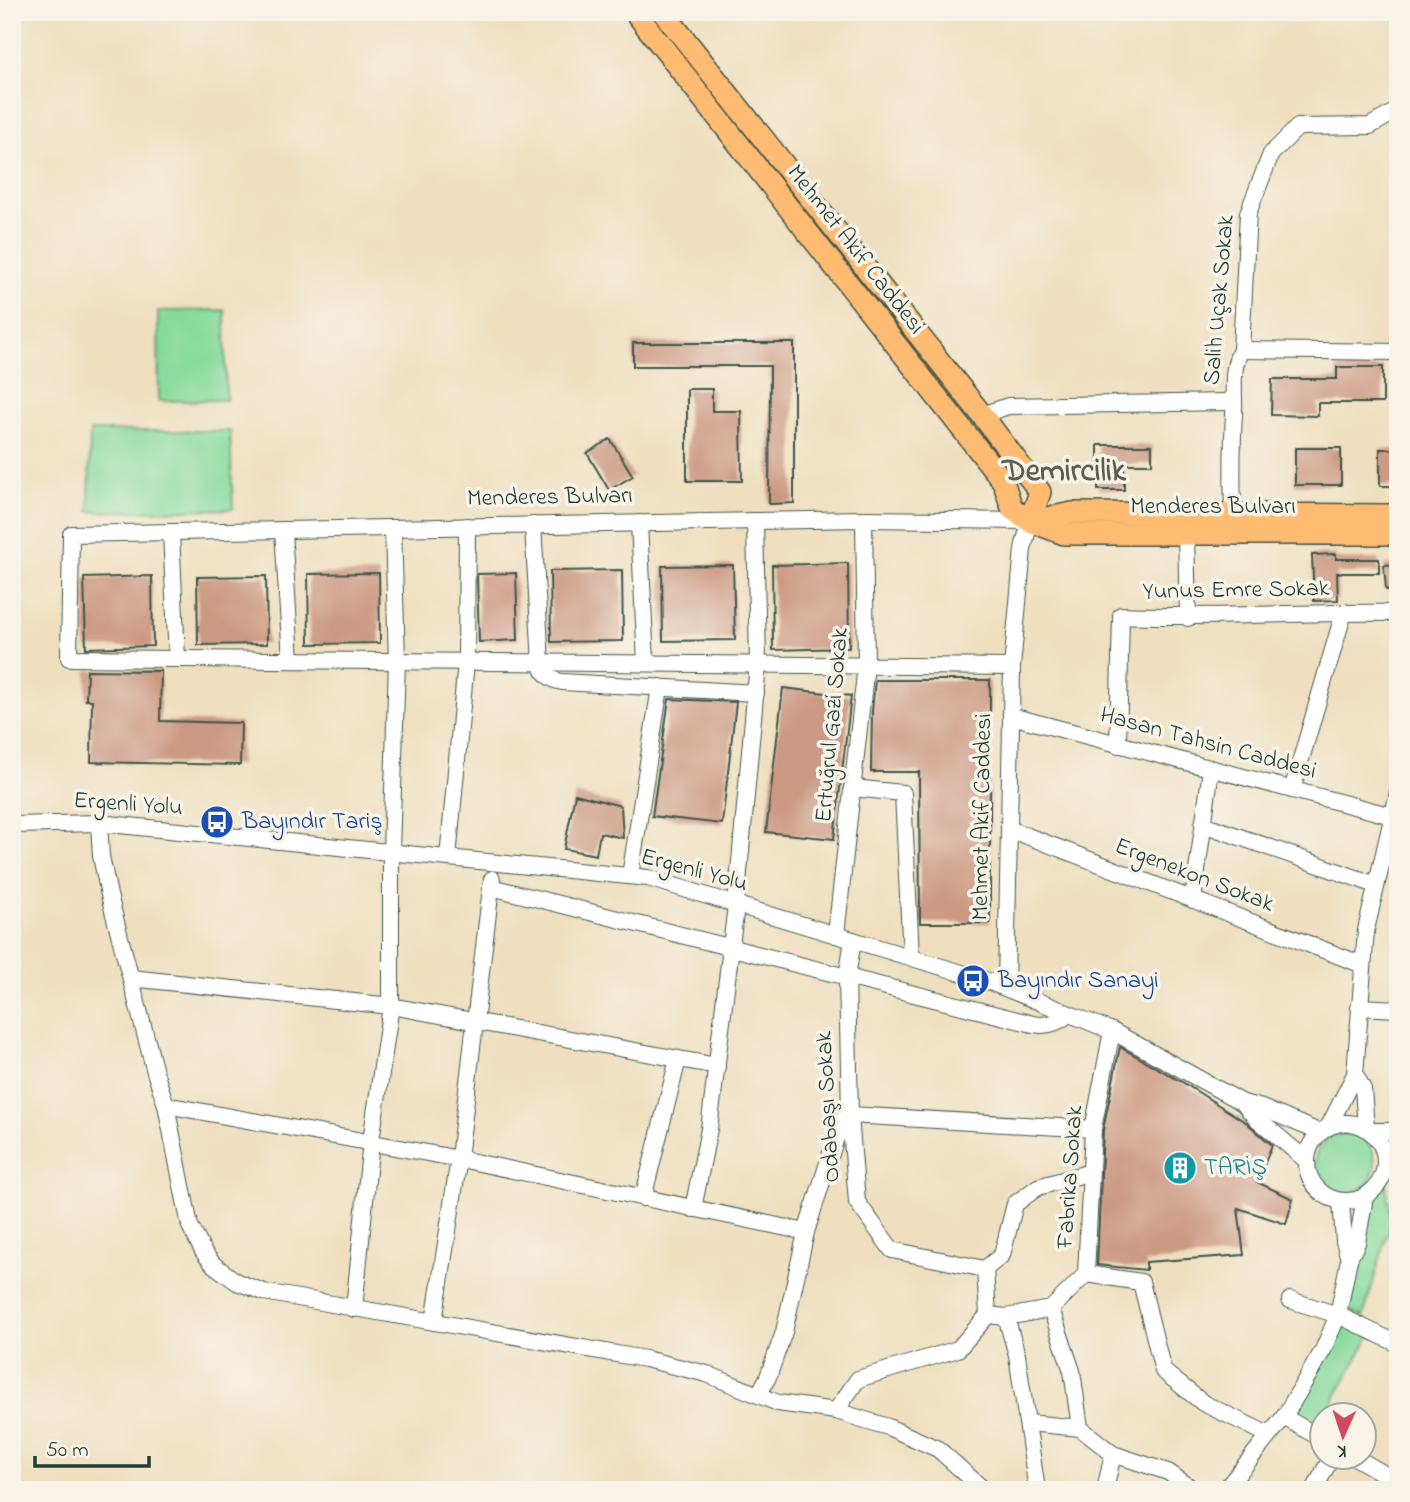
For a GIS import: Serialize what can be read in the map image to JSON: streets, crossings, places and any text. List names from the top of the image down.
{
  "streets": {
    "main road": ["Mehmet Akif Caddesi", "Menderes Bulvarı"],
    "street": [
      "Salih Uçak Sokak",
      "Yunus Emre Sokak",
      "Ertuğrul Gazi Sokak",
      "Hasan Tahsin Caddesi",
      "Ergenli Yolu",
      "Ergenekon Sokak",
      "Odabaşı Sokak",
      "Fabrika Sokak"
    ]
  },
  "crossings": [
    ["Mehmet Akif Caddesi", "Menderes Bulvarı"],
    ["Mehmet Akif Caddesi", "Hasan Tahsin Caddesi"],
    ["Mehmet Akif Caddesi", "Ergenli Yolu"],
    ["Mehmet Akif Caddesi", "Ergenekon Sokak"],
    ["Salih Uçak Sokak", "Menderes Bulvarı"],
    ["Menderes Bulvarı", "Ertuğrul Gazi Sokak"],
    ["Yunus Emre Sokak", "Hasan Tahsin Caddesi"],
    ["Ertuğrul Gazi Sokak", "Ergenli Yolu"],
    ["Ergenli Yolu", "Odabaşı Sokak"],
    ["Ergenli Yolu", "Fabrika Sokak"]
  ],
  "districts": ["Demircilik"],
  "places": {
    "bus stop": ["Bayındır Tariş", "Bayındır Sanayi"],
    "building": ["TARİŞ"]
  },
  "scale_bar": "50 m",
  "north": "bottom"
}
